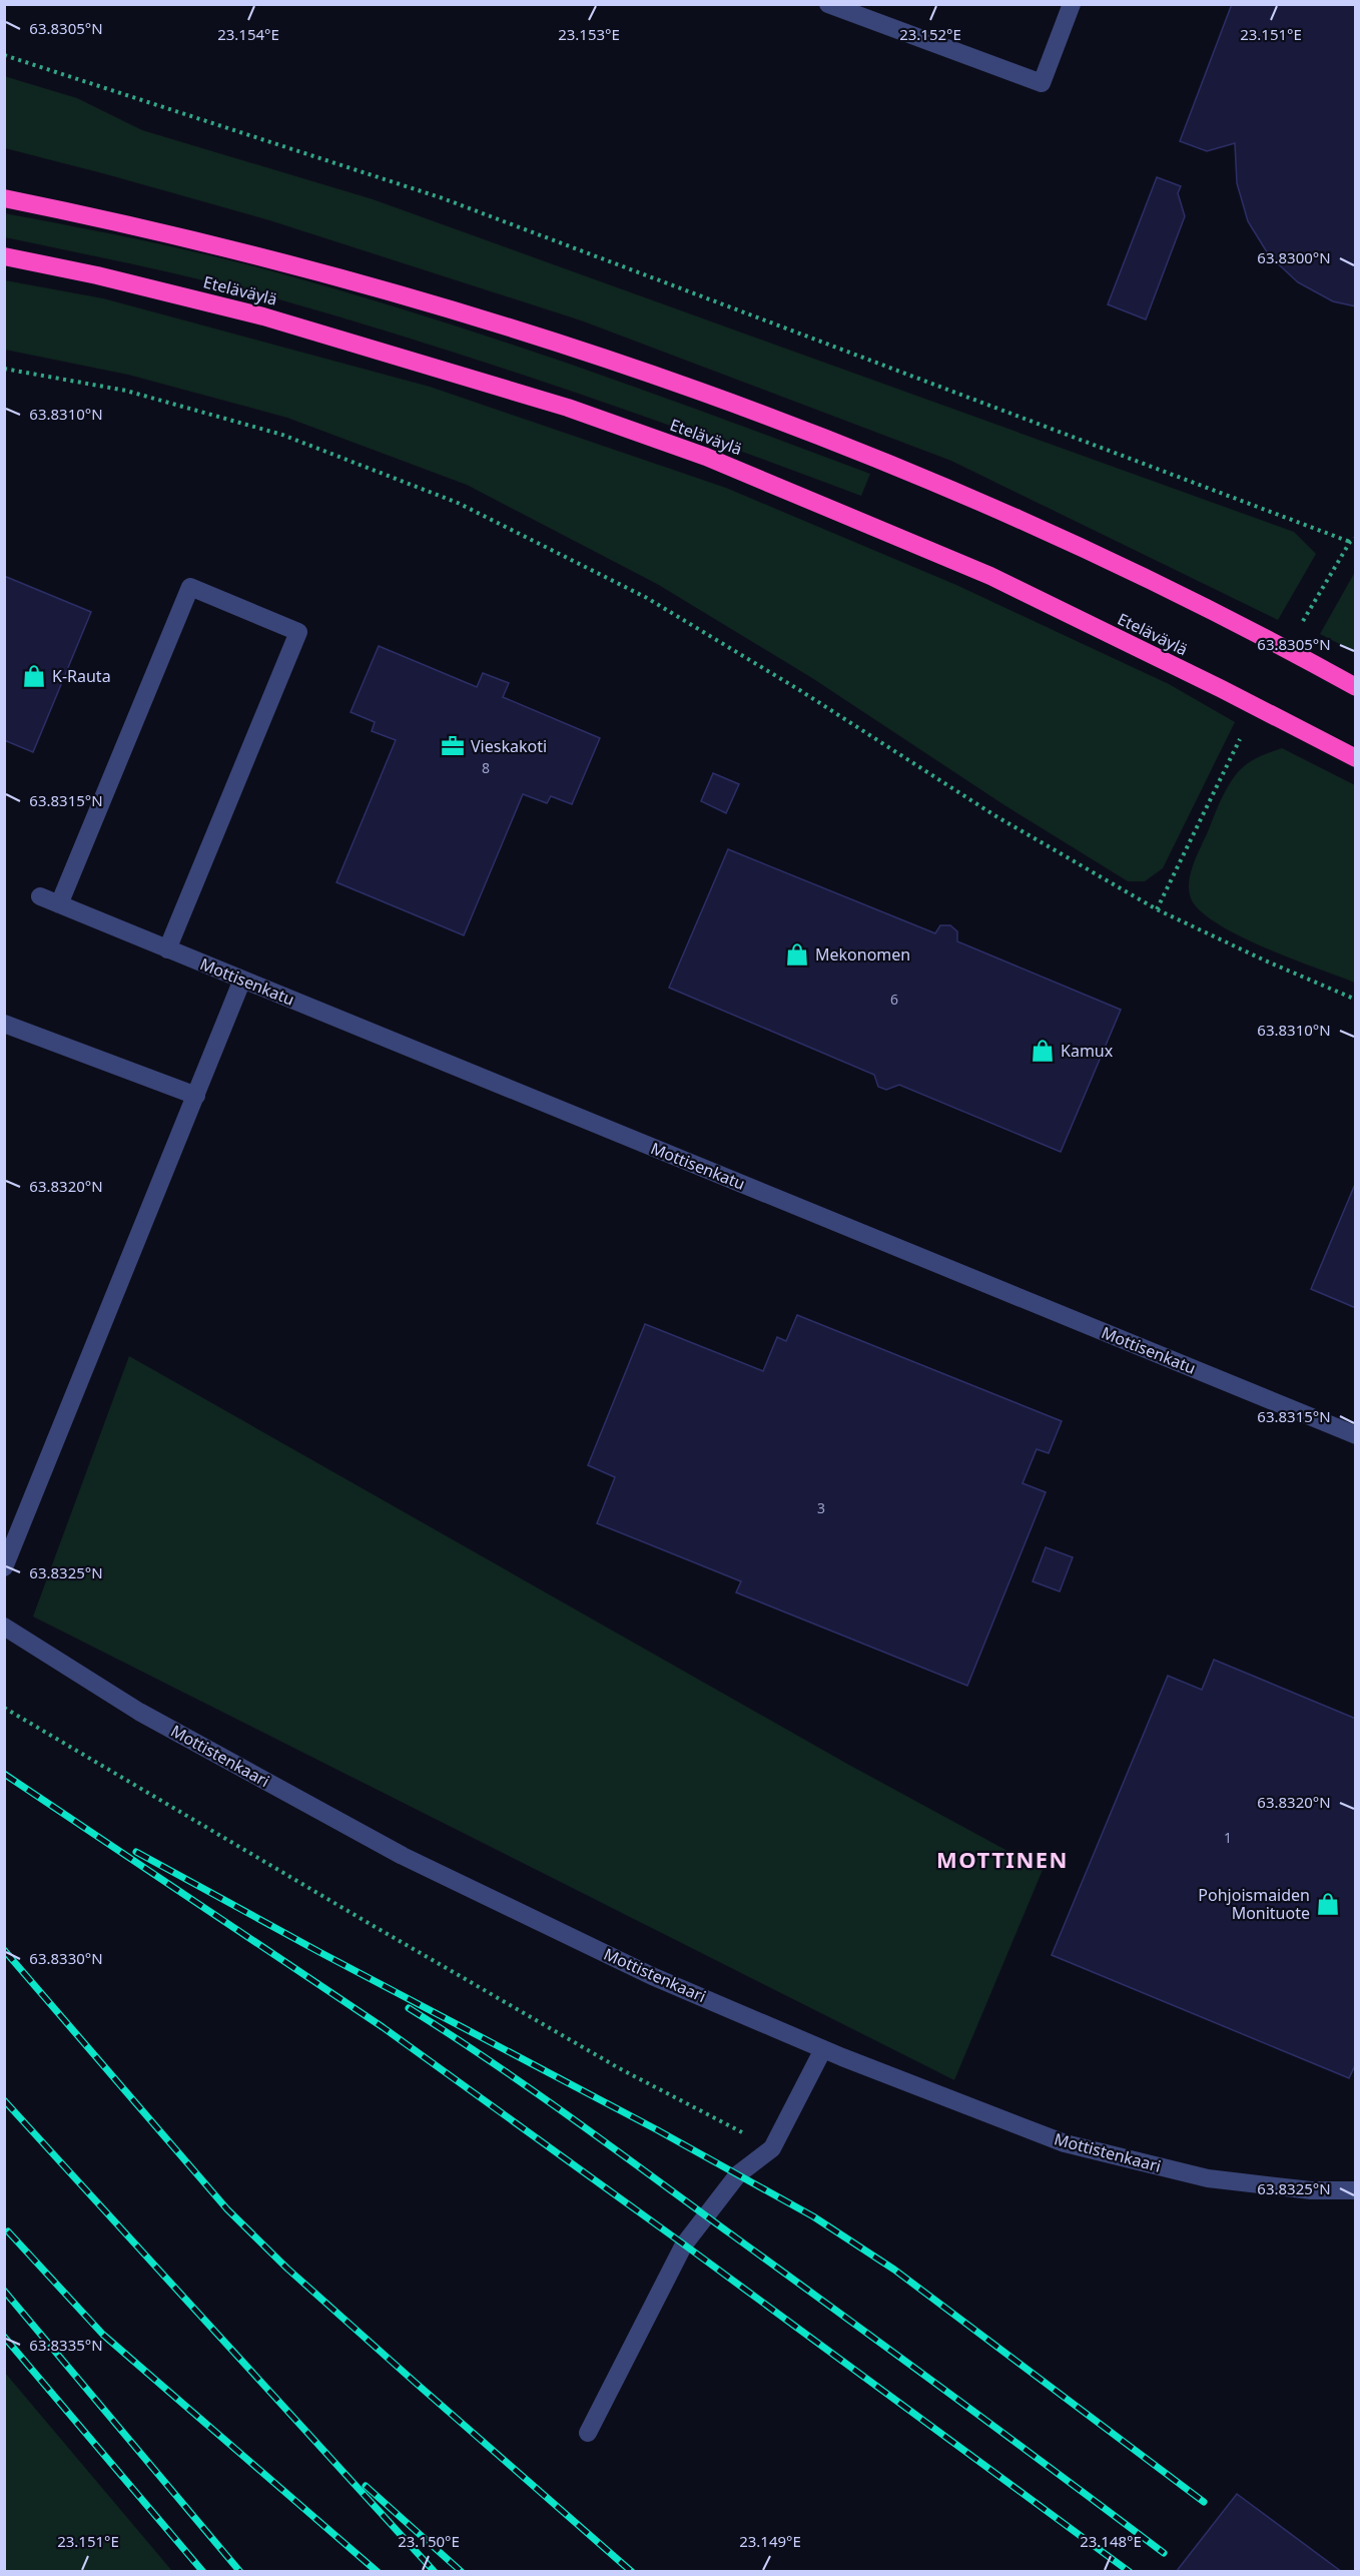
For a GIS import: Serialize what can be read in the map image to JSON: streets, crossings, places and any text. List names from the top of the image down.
{
  "streets": {
    "highway": ["Eteläväylä"],
    "street": ["Mottisenkatu", "Mottistenkaari"]
  },
  "districts": ["MOTTINEN"],
  "places": {
    "shop": [
      "K-Rauta",
      "Mekonomen",
      "Kamux",
      "Pohjoismaiden Monituote"
    ],
    "office": ["Vieskakoti"]
  },
  "house_numbers": [
    "8",
    "6",
    "3",
    "1"
  ],
  "coordinates": [
    "63.8305°N",
    "23.154°E",
    "23.152°E",
    "23.151°E",
    "23.153°E",
    "63.8300°N",
    "63.8310°N",
    "63.8315°N",
    "63.8320°N",
    "63.8325°N",
    "63.8330°N",
    "63.8335°N",
    "23.150°E",
    "23.149°E",
    "23.148°E"
  ]
}
